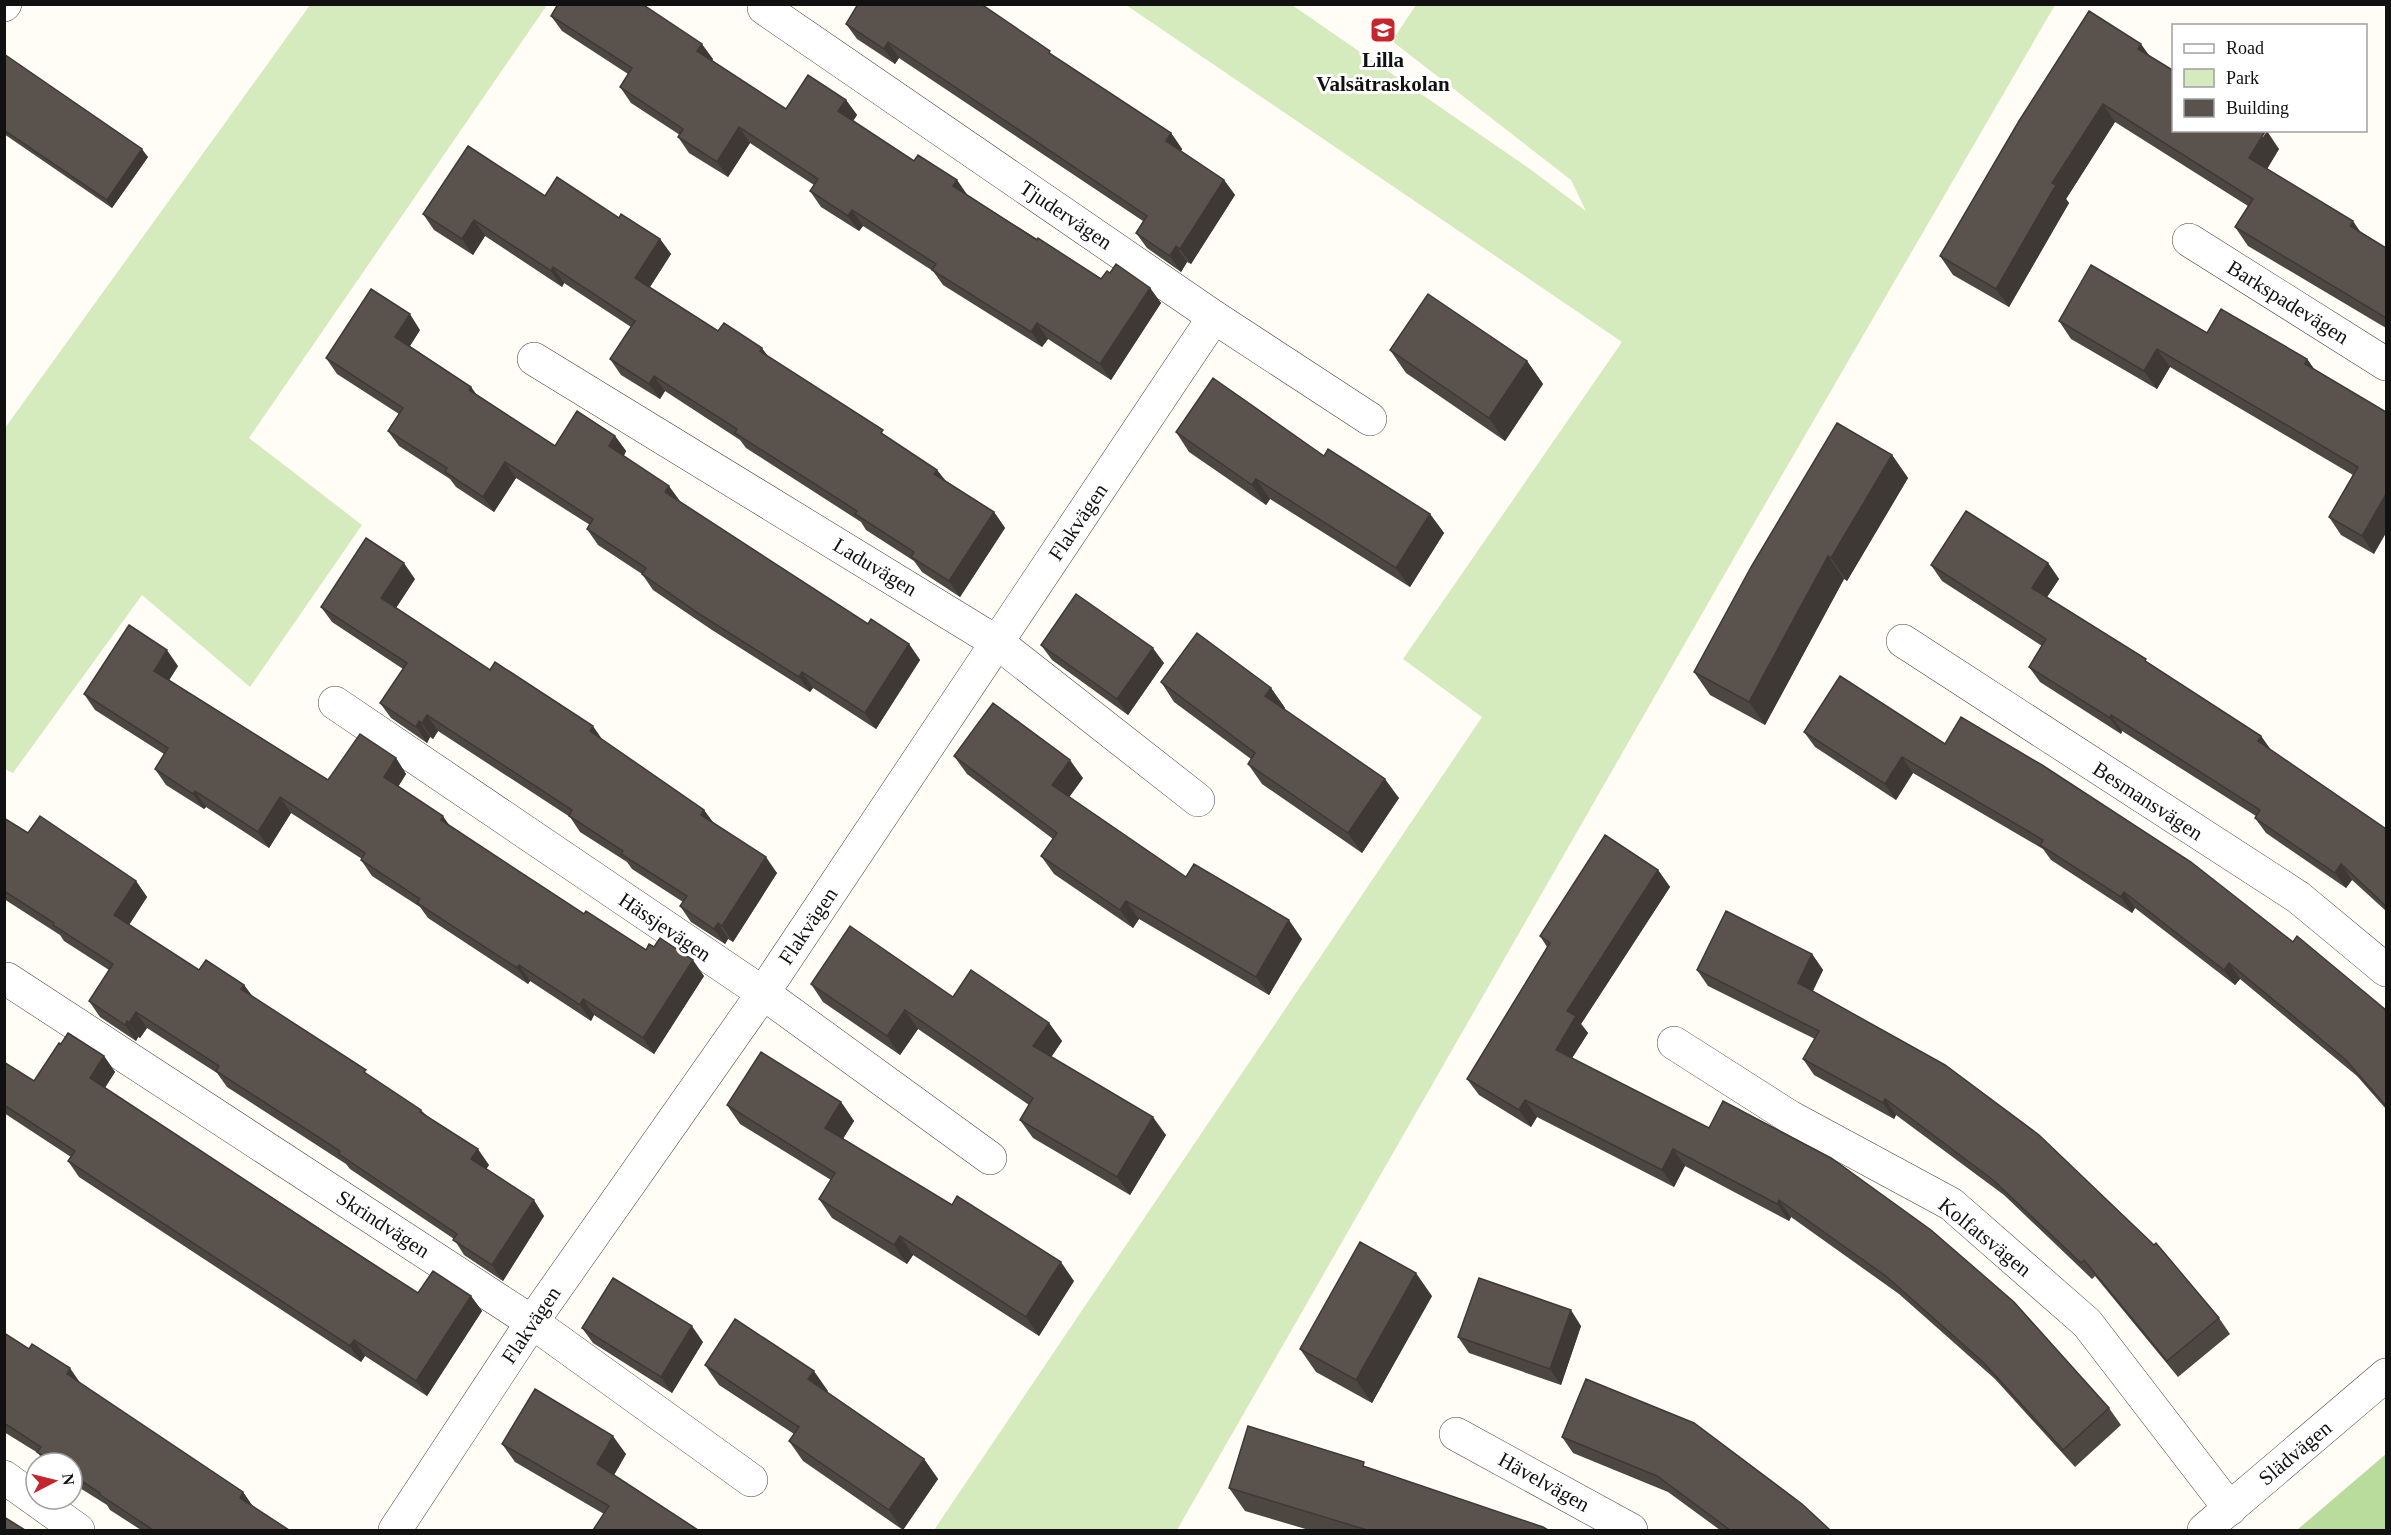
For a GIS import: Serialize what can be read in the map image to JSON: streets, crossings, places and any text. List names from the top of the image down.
{
  "streets": {
    "street": [
      "Tjudervägen",
      "Barkspadevägen",
      "Flakvägen",
      "Laduvägen",
      "Besmansvägen",
      "Hässjevägen",
      "Skrindvägen",
      "Kolfatsvägen",
      "Slädvägen",
      "Hävelvägen"
    ]
  },
  "crossings": [
    ["Tjudervägen", "Flakvägen"],
    ["Flakvägen", "Laduvägen"],
    ["Flakvägen", "Hässjevägen"],
    ["Flakvägen", "Skrindvägen"],
    ["Kolfatsvägen", "Slädvägen"]
  ],
  "places": {
    "school or university": ["Lilla Valsätraskolan"]
  },
  "legend": ["Road", "Park", "Building"],
  "north": "right"
}
